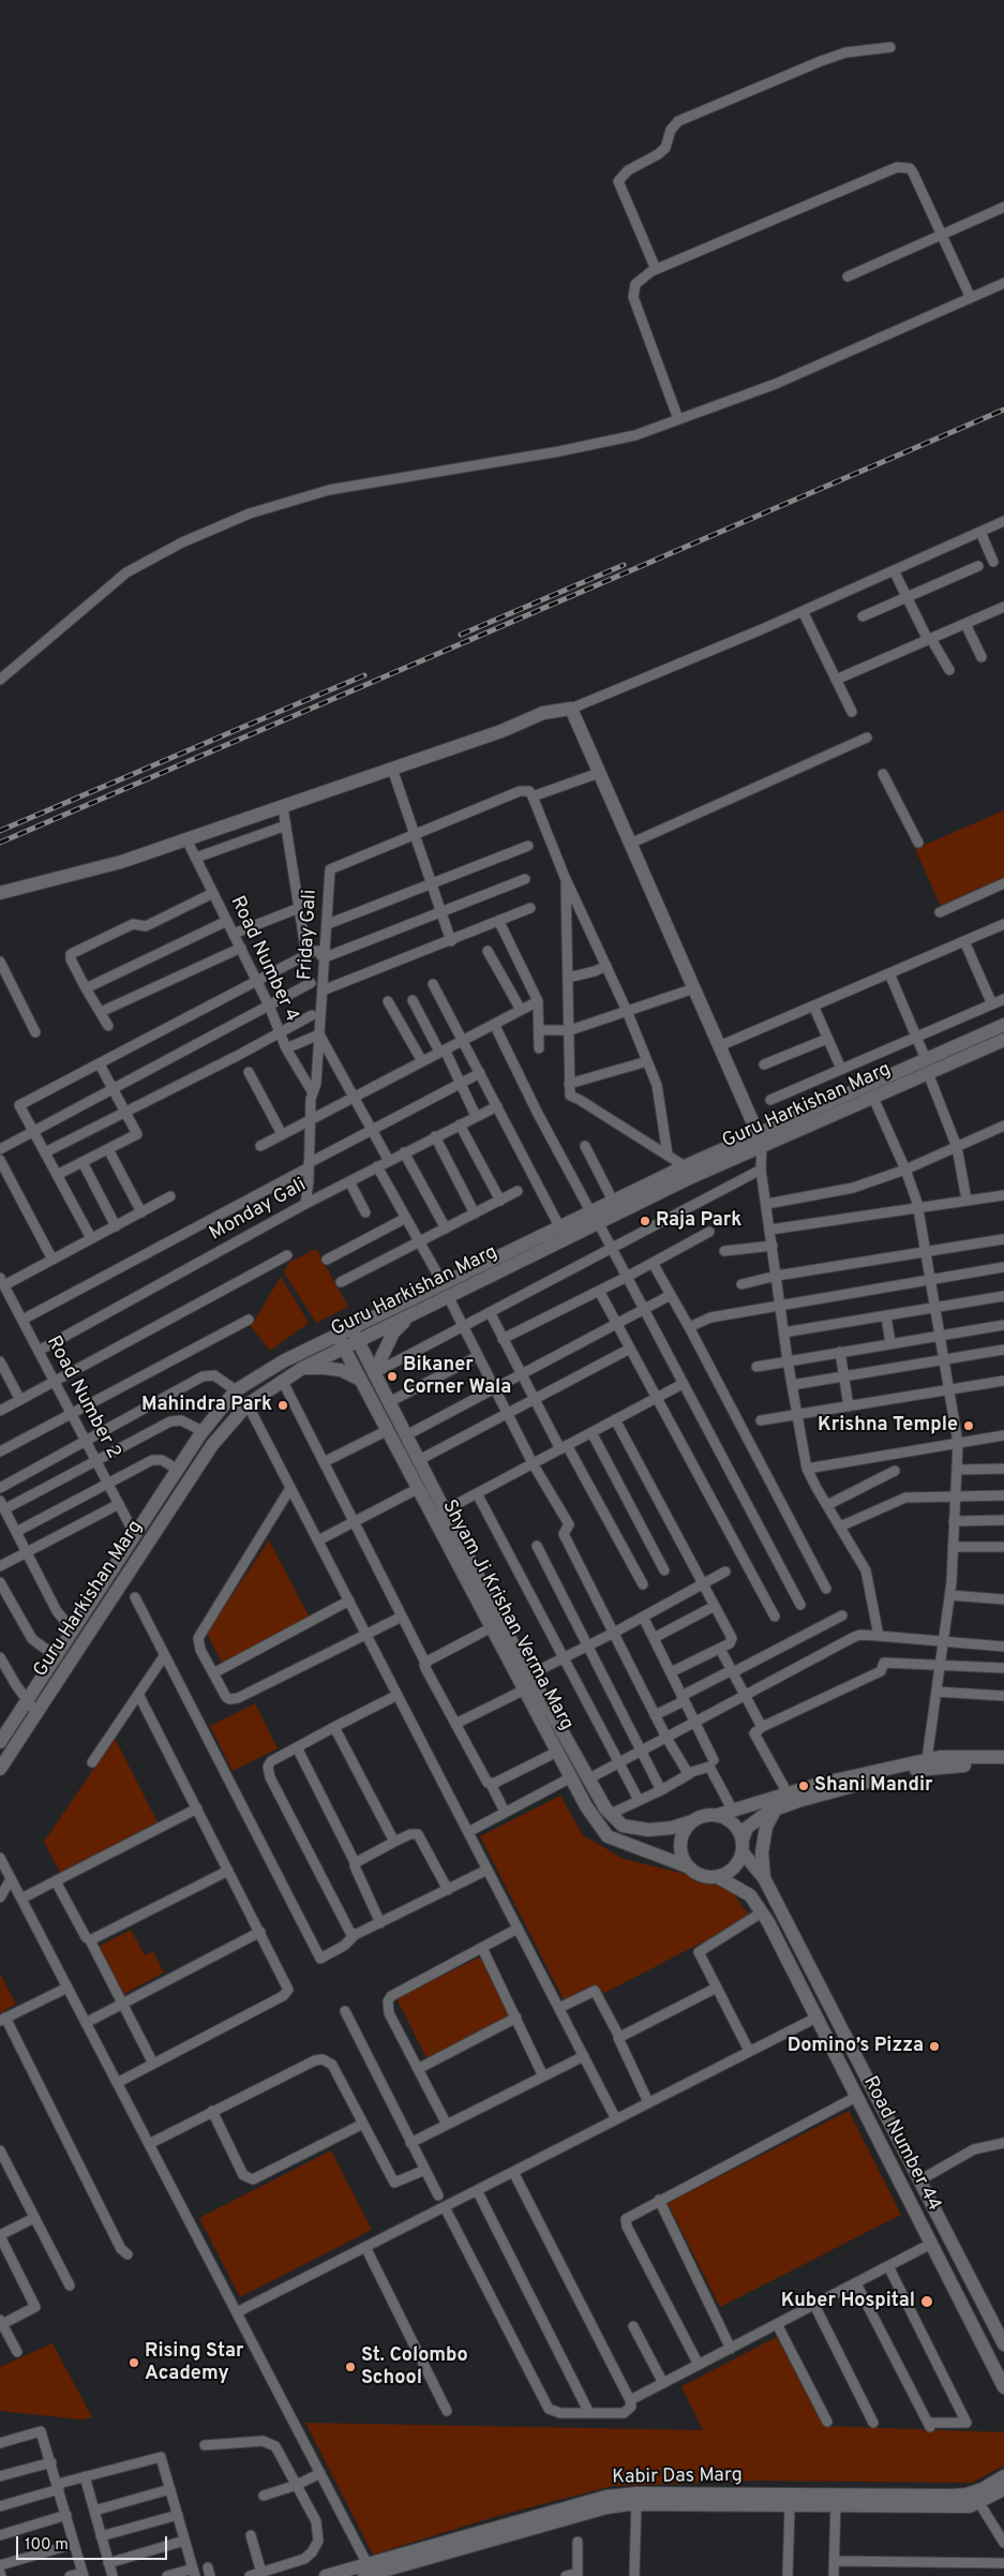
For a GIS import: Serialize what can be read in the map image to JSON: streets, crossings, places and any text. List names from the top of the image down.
{
  "streets": {
    "street": [
      "Friday Gali",
      "Road Number 4",
      "Guru Harkishan Marg",
      "Monday Gali",
      "Road Number 2",
      "Shyam Ji Krishan Verma Marg",
      "Road Number 44",
      "Kabir Das Marg"
    ]
  },
  "crossings": [
    ["Friday Gali", "Road Number 4"],
    ["Friday Gali", "Monday Gali"],
    ["Guru Harkishan Marg", "Road Number 2"],
    ["Guru Harkishan Marg", "Shyam Ji Krishan Verma Marg"],
    ["Monday Gali", "Road Number 2"],
    ["Shyam Ji Krishan Verma Marg", "Road Number 44"]
  ],
  "places": [
    "Raja Park",
    "Bikaner Corner Wala",
    "Mahindra Park",
    "Krishna Temple",
    "Shani Mandir",
    "Domino’s Pizza",
    "Kuber Hospital",
    "Rising Star Academy",
    "St. Colombo School"
  ],
  "scale_bar": "100 m"
}
